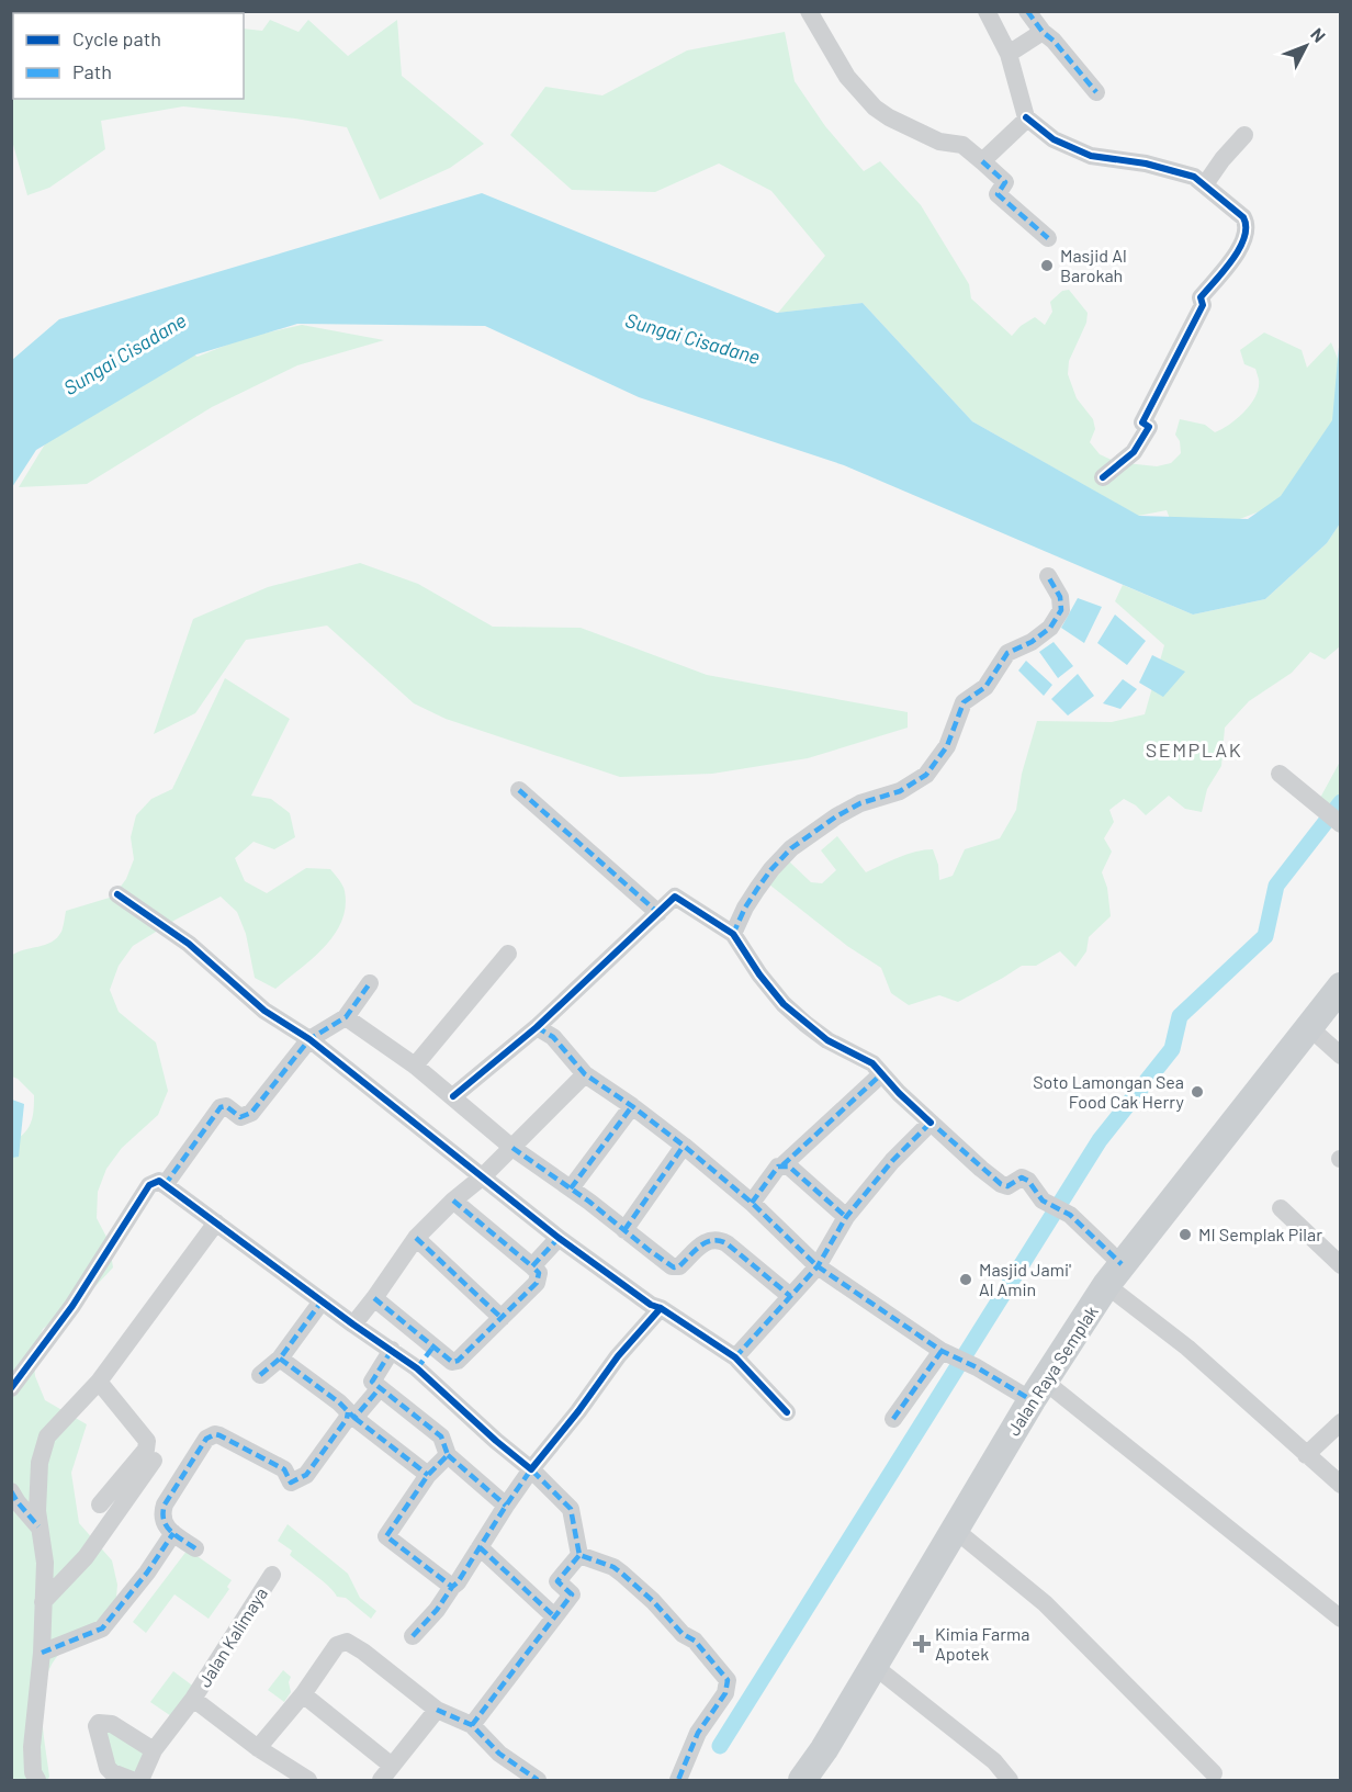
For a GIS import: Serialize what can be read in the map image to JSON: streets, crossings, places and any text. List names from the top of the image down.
{
  "streets": {
    "main road": ["Jalan Raya Semplak"],
    "street": ["Jalan Kalimaya"]
  },
  "districts": ["SEMPLAK"],
  "water": ["Sungai Cisadane"],
  "places": {
    "other": [
      "Masjid Al Barokah",
      "Soto Lamongan Sea Food Cak Herry",
      "MI Semplak Pilar",
      "Masjid Jami' Al Amin"
    ],
    "health": ["Kimia Farma Apotek"]
  },
  "legend": ["Cycle path", "Path"],
  "north": "top right"
}
